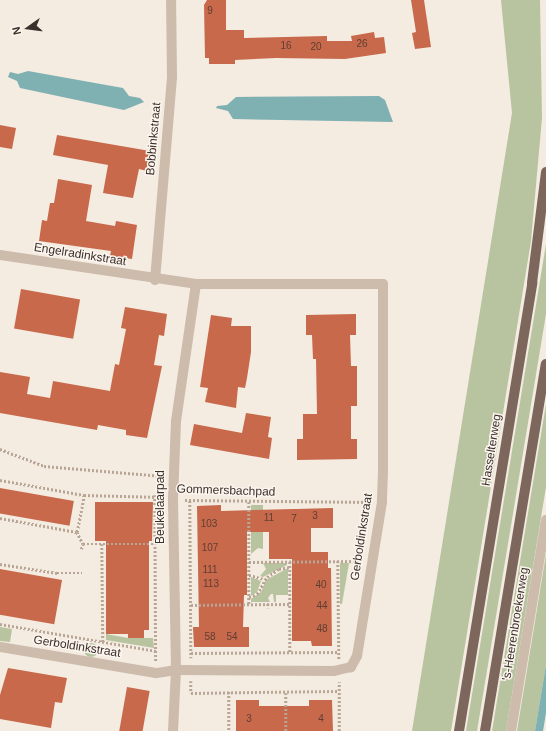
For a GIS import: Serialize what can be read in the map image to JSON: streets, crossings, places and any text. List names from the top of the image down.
{
  "streets": {
    "main road": ["Hasselterweg"],
    "street": [
      "Bobbinkstraat",
      "Engelradinkstraat",
      "Beukelaarpad",
      "Gerboldinkstraat",
      "'s-Heerenbroekerweg"
    ],
    "path": ["Gommersbachpad"]
  },
  "crossings": [
    ["Bobbinkstraat", "Engelradinkstraat"],
    ["Bobbinkstraat", "Gerboldinkstraat"],
    ["Engelradinkstraat", "Gerboldinkstraat"],
    ["Gommersbachpad", "Beukelaarpad"],
    ["Gommersbachpad", "Gerboldinkstraat"],
    ["Beukelaarpad", "Gerboldinkstraat"]
  ],
  "house_numbers": [
    "9",
    "26",
    "16",
    "20",
    "3",
    "11",
    "7",
    "103",
    "107",
    "111",
    "113",
    "40",
    "44",
    "48",
    "58",
    "54",
    "3",
    "4"
  ],
  "north": "left"
}
